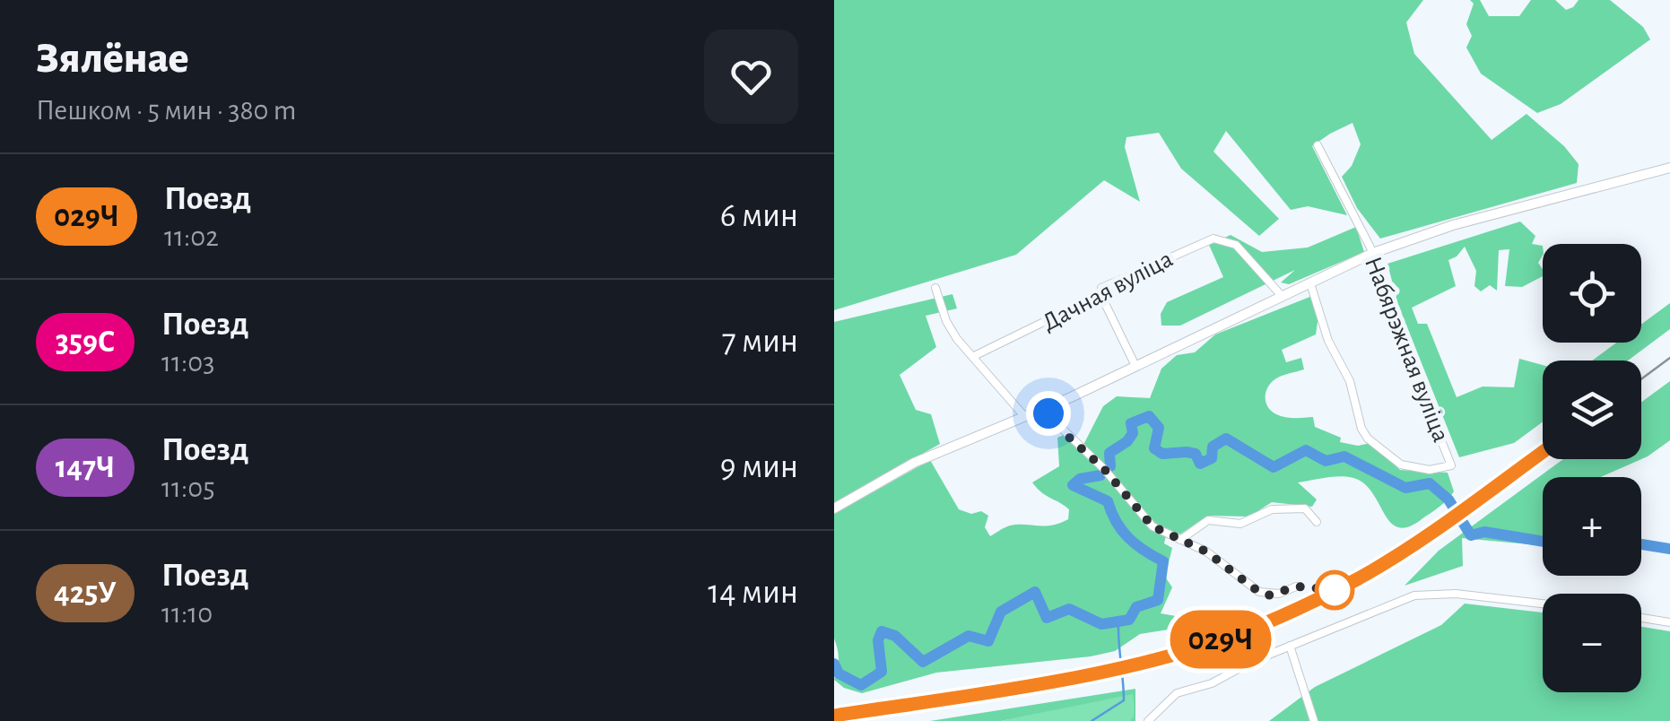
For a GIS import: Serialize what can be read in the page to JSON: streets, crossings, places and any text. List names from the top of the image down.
{
  "streets": {
    "street": ["Дачная вуліца", "Набярэжная вуліца"]
  },
  "page": {
    "heading": ["Зялёнае", "Пешком · 5 мин · 380 m"],
    "on_map": "029Ч",
    "list": [
      {
        "mark": "029Ч",
        "name": "Поезд",
        "note": "11:02",
        "value": "6 мин"
      },
      {
        "mark": "359С",
        "name": "Поезд",
        "note": "11:03",
        "value": "7 мин"
      },
      {
        "mark": "147Ч",
        "name": "Поезд",
        "note": "11:05",
        "value": "9 мин"
      },
      {
        "mark": "425У",
        "name": "Поезд",
        "note": "11:10",
        "value": "14 мин"
      }
    ],
    "map_buttons": ["+", "−"]
  }
}
